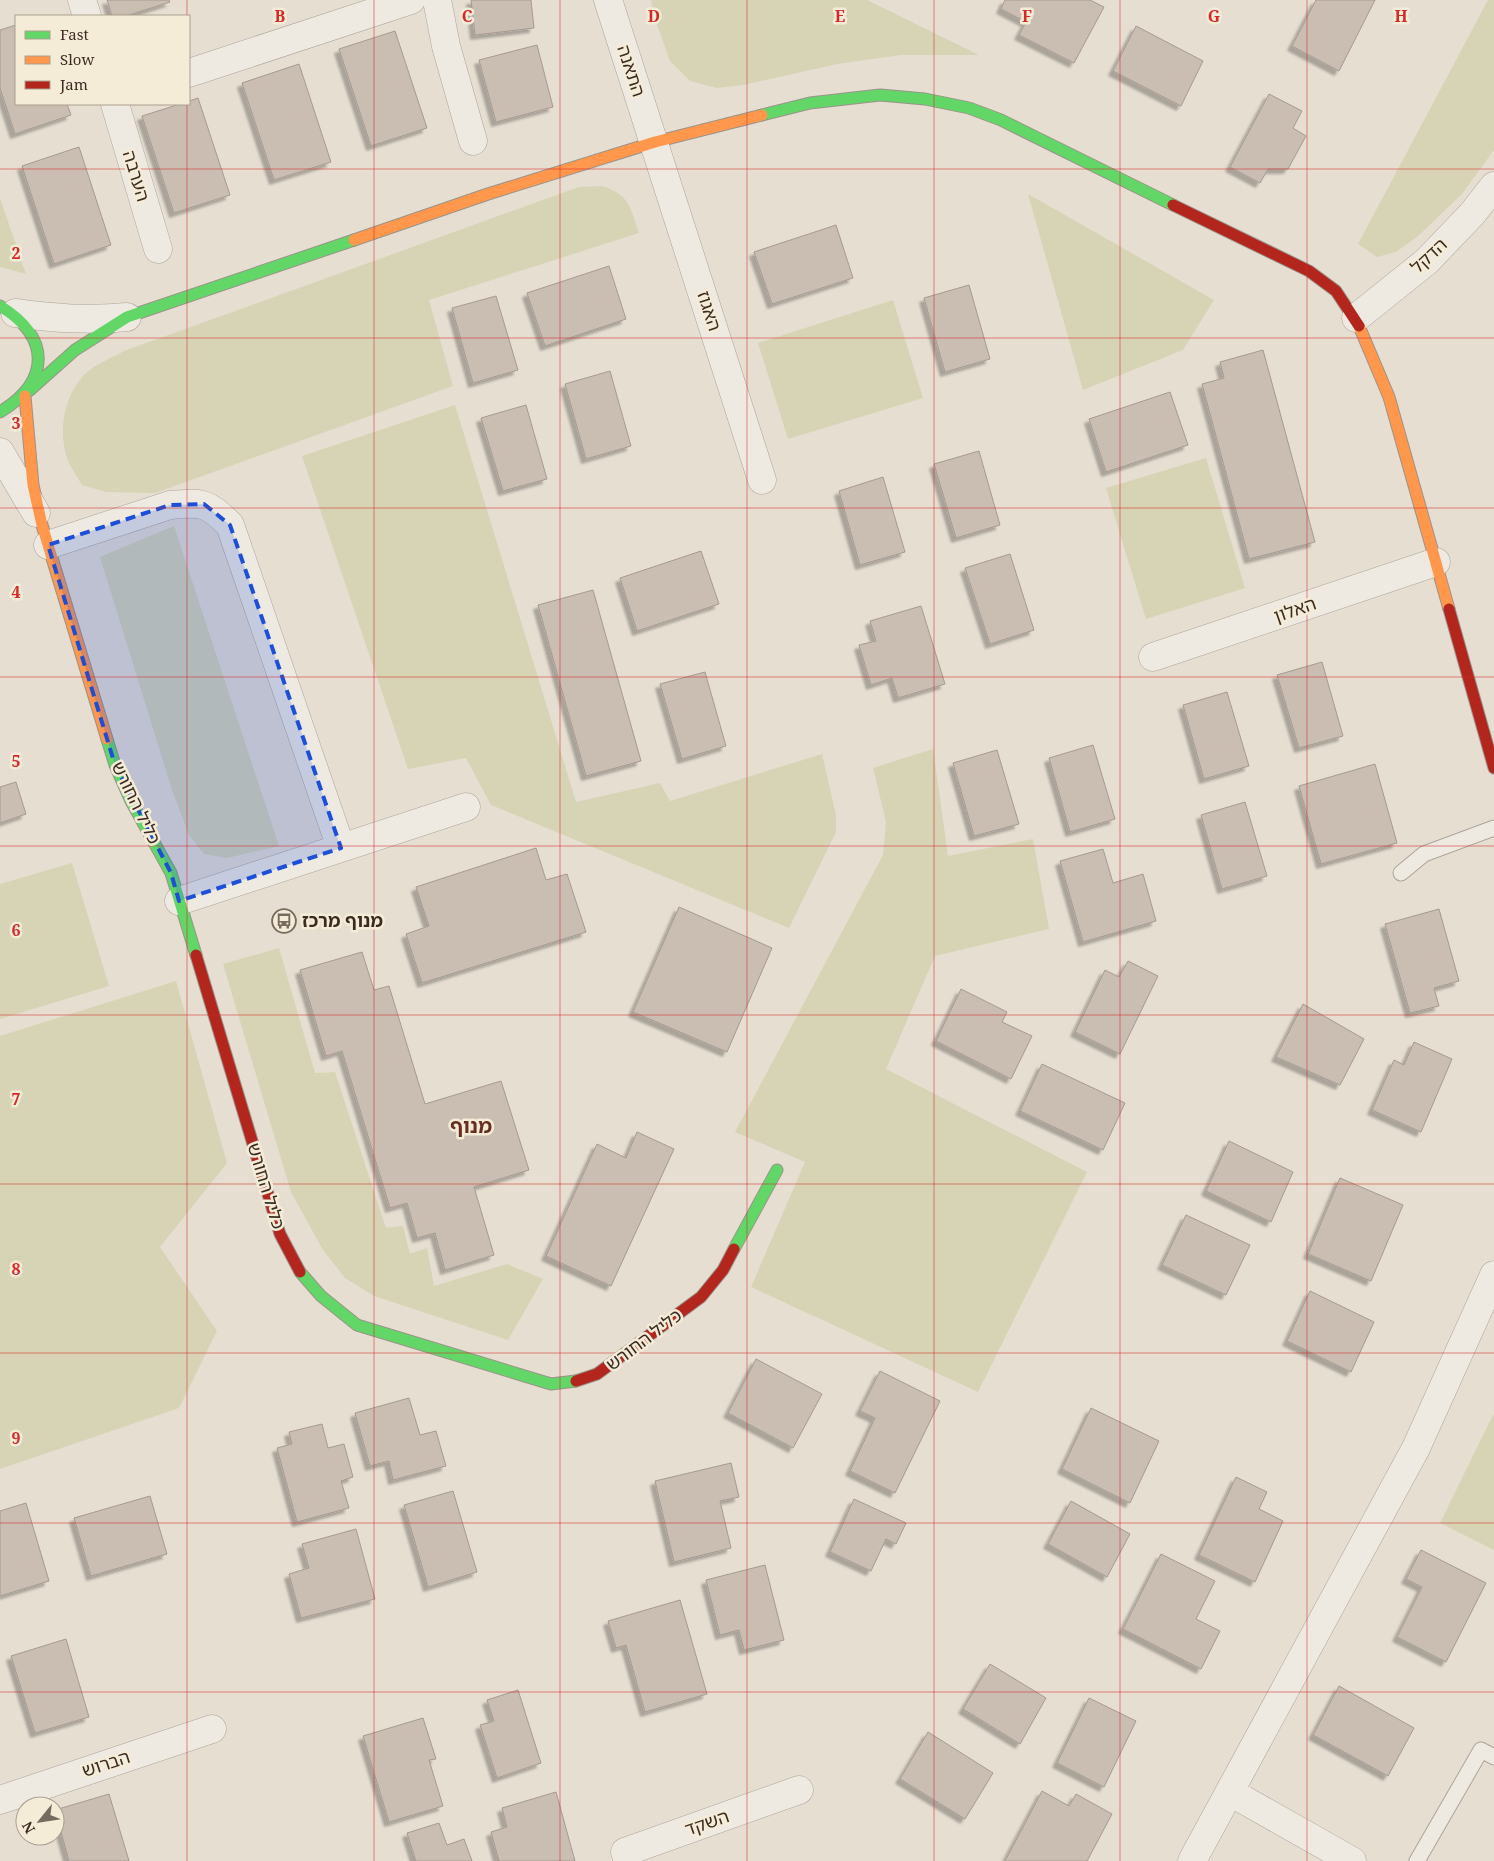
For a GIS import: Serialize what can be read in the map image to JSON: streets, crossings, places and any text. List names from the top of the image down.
{
  "streets": {
    "street": [
      "התאנה",
      "הערבה",
      "הדקל",
      "האגוז",
      "האלון",
      "כליל החורש",
      "הברוש",
      "השקד"
    ]
  },
  "crossings": [
    ["התאנה", "האגוז"]
  ],
  "districts": ["מנוף"],
  "places": {
    "bus stop": ["מנוף מרכז"]
  },
  "legend": ["Fast", "Slow", "Jam"],
  "north": "bottom left",
  "grid": {
    "columns": [
      "B",
      "C",
      "D",
      "E",
      "F",
      "G",
      "H"
    ],
    "rows": [
      "2",
      "3",
      "4",
      "5",
      "6",
      "7",
      "8",
      "9"
    ]
  }
}
